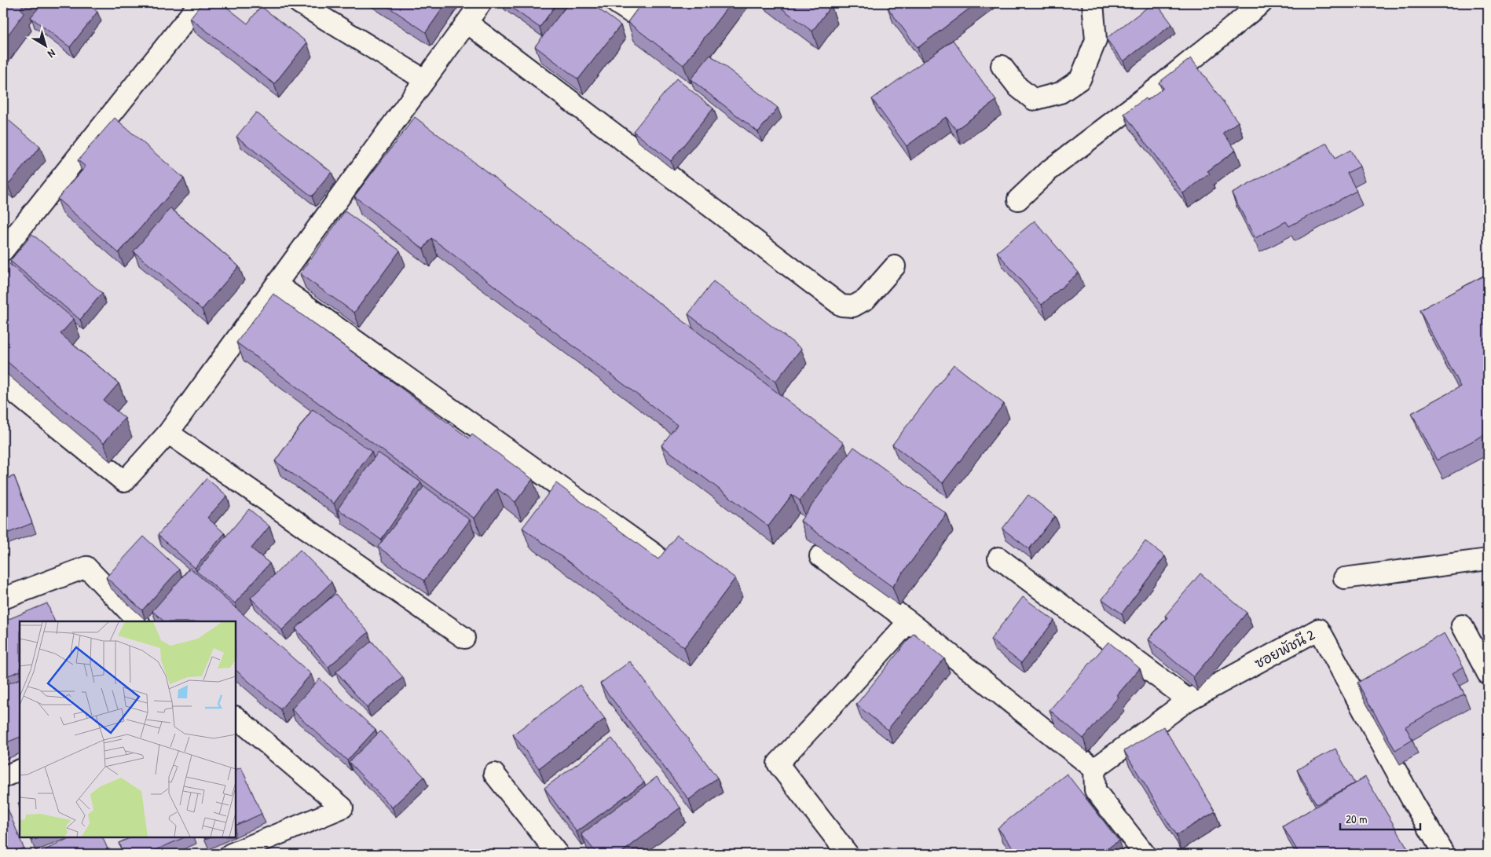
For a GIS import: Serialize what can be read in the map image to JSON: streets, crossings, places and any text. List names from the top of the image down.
{
  "streets": {
    "street": ["ซอยพัชนี 2"]
  },
  "scale_bar": "20 m",
  "north": "bottom right"
}
